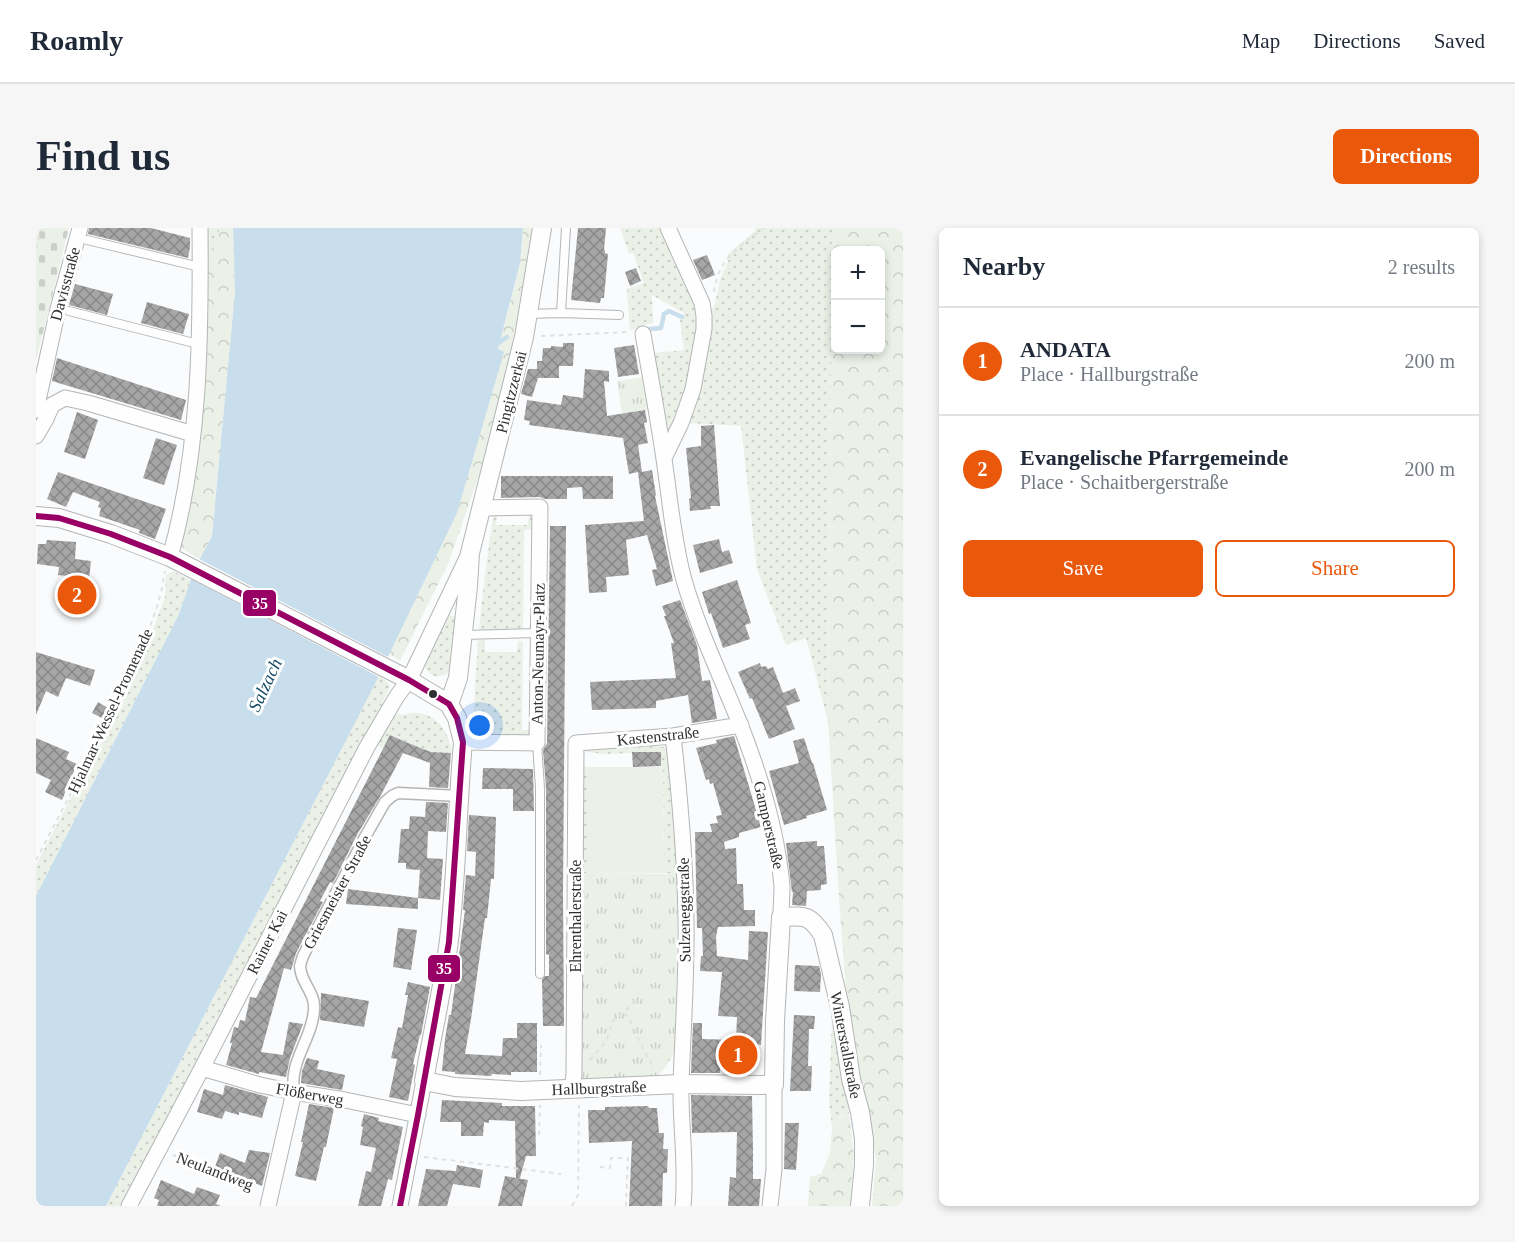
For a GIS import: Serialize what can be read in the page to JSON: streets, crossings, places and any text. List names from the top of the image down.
{
  "streets": {
    "street": [
      "Davisstraße",
      "Pingitzzerkai",
      "Anton-Neumayr-Platz",
      "Kastenstraße",
      "Gamperstraße",
      "Griesmeister Straße",
      "Sulzeneggstraße",
      "Ehrenthalerstraße",
      "Rainer Kai",
      "Winterstallstraße",
      "Hallburgstraße",
      "Flößerweg"
    ],
    "path": ["Hjalmar-Wessel-Promenade", "Neulandweg"]
  },
  "crossings": [
    ["Pingitzzerkai", "Anton-Neumayr-Platz"],
    ["Kastenstraße", "Gamperstraße"],
    ["Kastenstraße", "Sulzeneggstraße"],
    ["Kastenstraße", "Ehrenthalerstraße"],
    ["Gamperstraße", "Winterstallstraße"],
    ["Gamperstraße", "Hallburgstraße"],
    ["Griesmeister Straße", "Flößerweg"],
    ["Sulzeneggstraße", "Hallburgstraße"],
    ["Ehrenthalerstraße", "Hallburgstraße"],
    ["Rainer Kai", "Flößerweg"],
    ["Rainer Kai", "Neulandweg"]
  ],
  "water": ["Salzach"],
  "lines": ["transit line 35"],
  "page": {
    "header": "Roamly",
    "nav": ["Map", "Directions", "Saved"],
    "buttons": [
      "Directions",
      ["Save", "Share"]
    ],
    "title": "Find us",
    "heading": ["Nearby", "2 results"],
    "map_buttons": ["+", "−"],
    "list": [
      {
        "mark": "1",
        "name": "ANDATA",
        "note": "Place · Hallburgstraße",
        "value": "200 m"
      },
      {
        "mark": "2",
        "name": "Evangelische Pfarrgemeinde",
        "note": "Place · Schaitbergerstraße",
        "value": "200 m"
      }
    ],
    "pins": ["2", "1"]
  }
}
